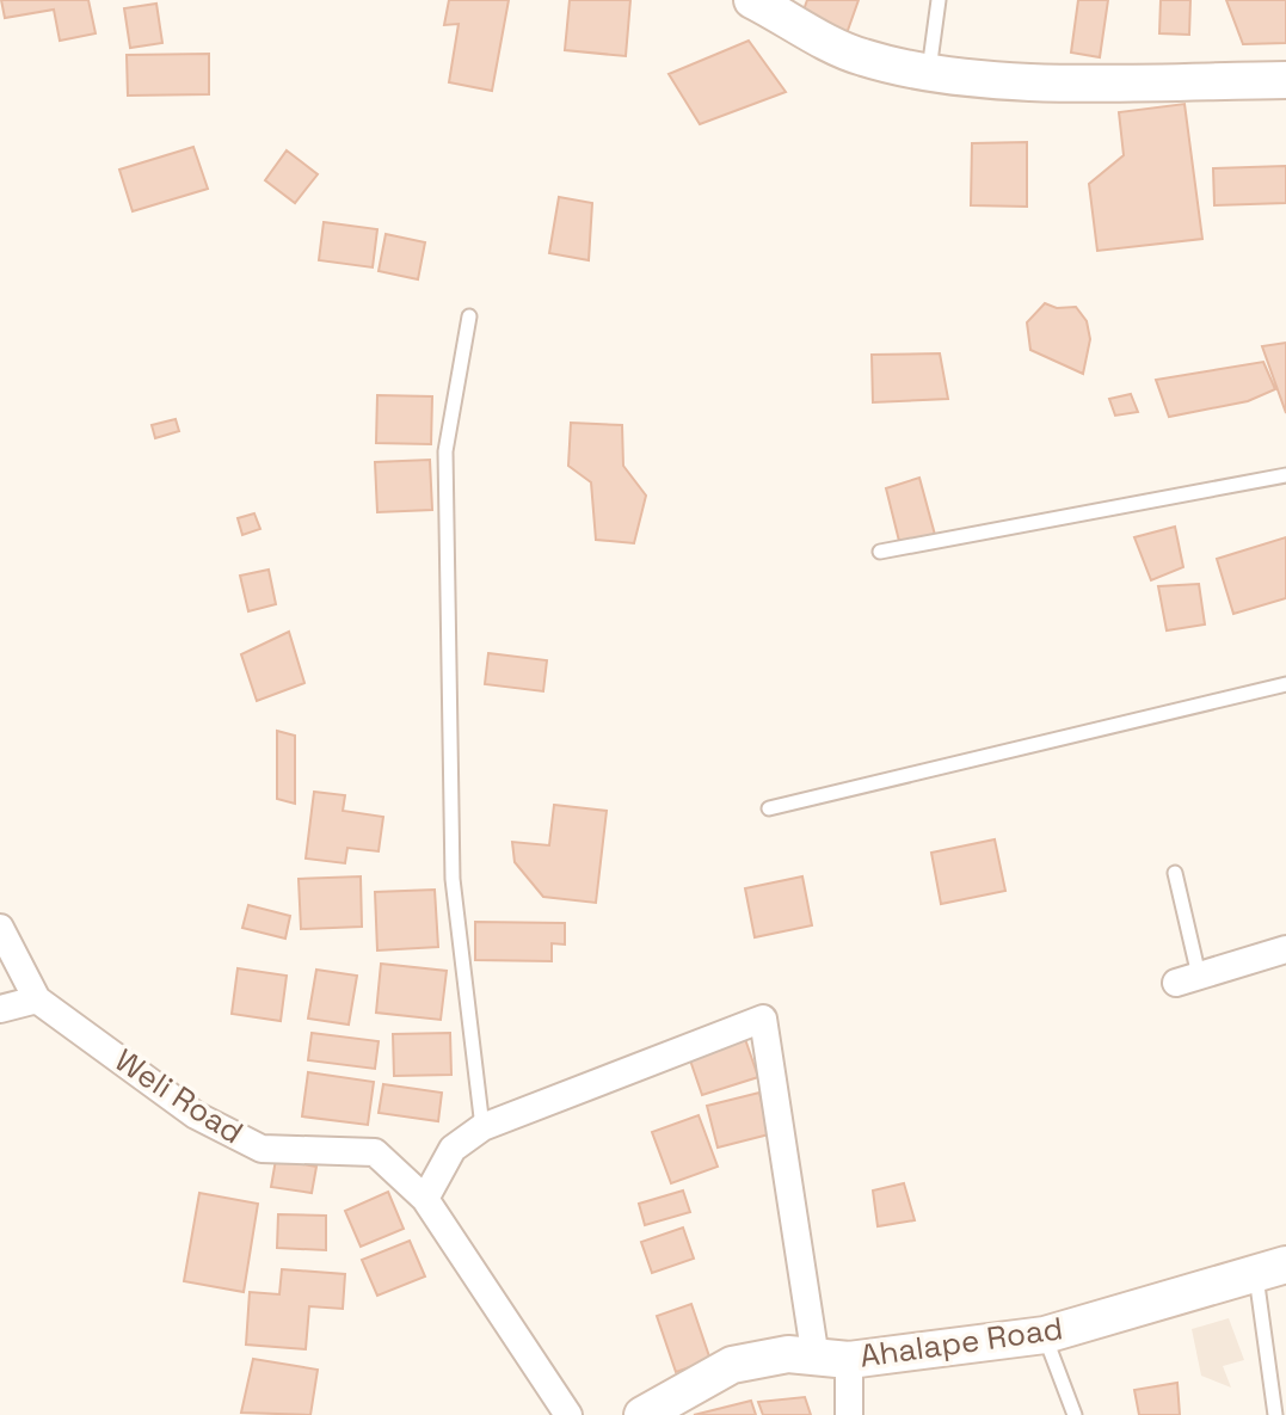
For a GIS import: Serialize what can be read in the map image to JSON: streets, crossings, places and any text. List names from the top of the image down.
{
  "streets": {
    "street": ["Weli Road", "Ahalape Road"]
  }
}
